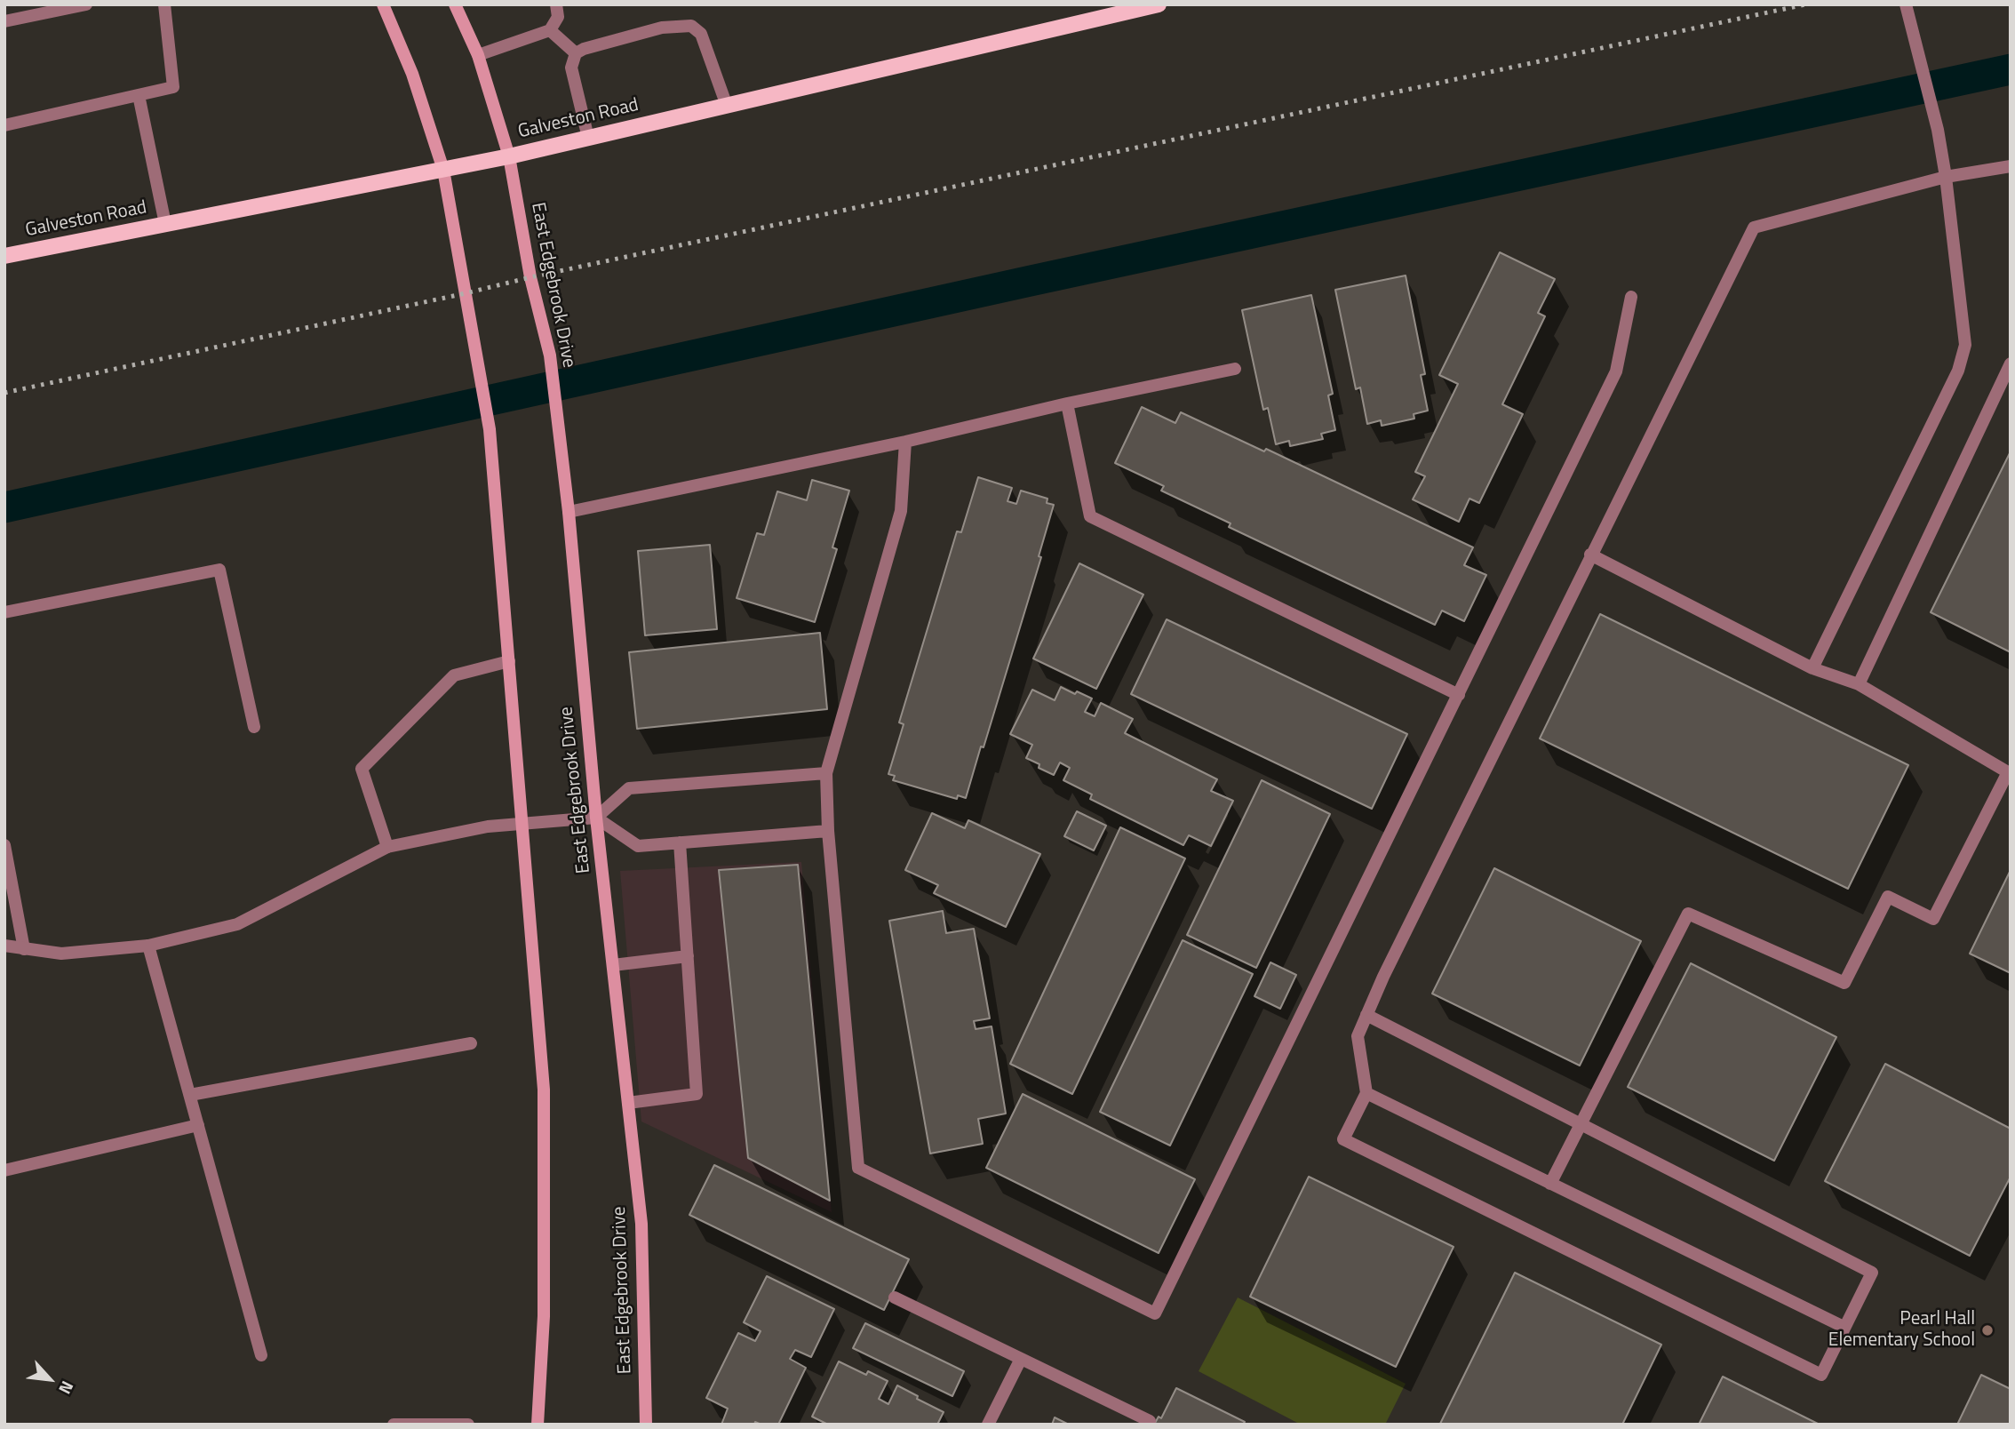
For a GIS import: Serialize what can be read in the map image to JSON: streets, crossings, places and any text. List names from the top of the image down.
{
  "streets": {
    "main road": ["Galveston Road", "East Edgebrook Drive"]
  },
  "crossings": [
    ["Galveston Road", "East Edgebrook Drive"]
  ],
  "places": ["Pearl Hall Elementary School"],
  "north": "bottom right"
}
